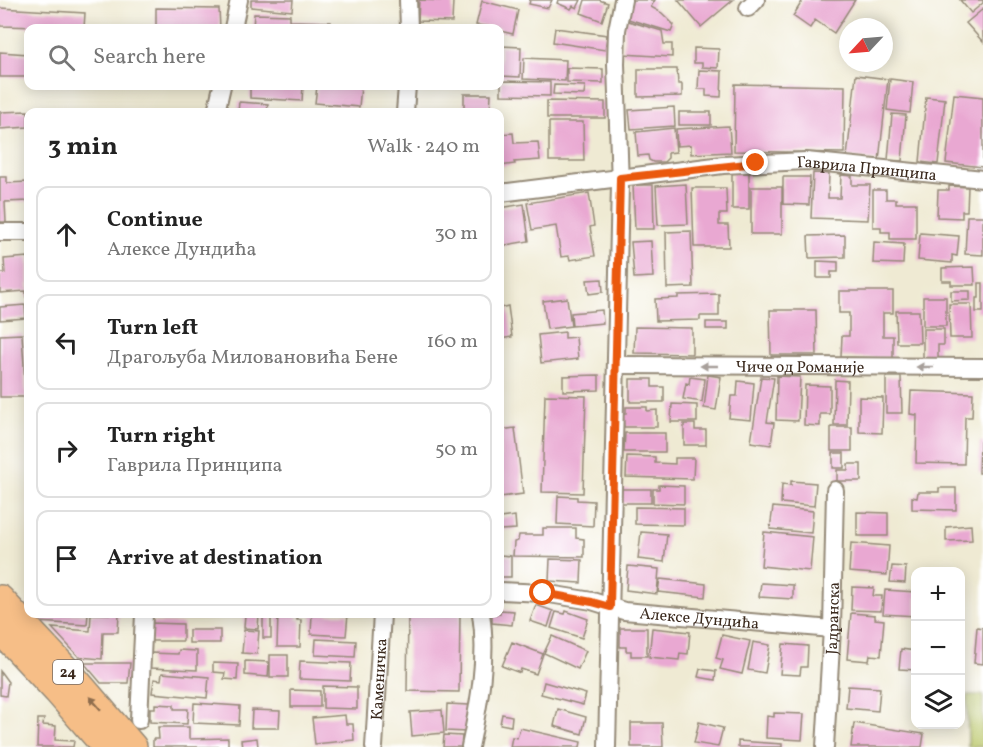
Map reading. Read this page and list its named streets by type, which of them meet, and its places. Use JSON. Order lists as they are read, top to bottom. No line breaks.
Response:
{"streets":{"main road":["24"],"street":["Гаврила Принципа","Чиче од Романије","Алексе Дундића","Јадранска","Каменичка"]},"crossings":[["Алексе Дундића","Јадранска"]],"one_way":["Чиче од Романије"],"north":"bottom left","page":{"search":"Search here","heading":["3 min","Walk · 240 m"],"list":[["Continue","Алексе Дундића","30 m"],["Turn left","Драгољуба Миловановића Бене","160 m"],["Turn right","Гаврила Принципа","50 m"],"Arrive at destination"],"map_buttons":["+","−"]}}
